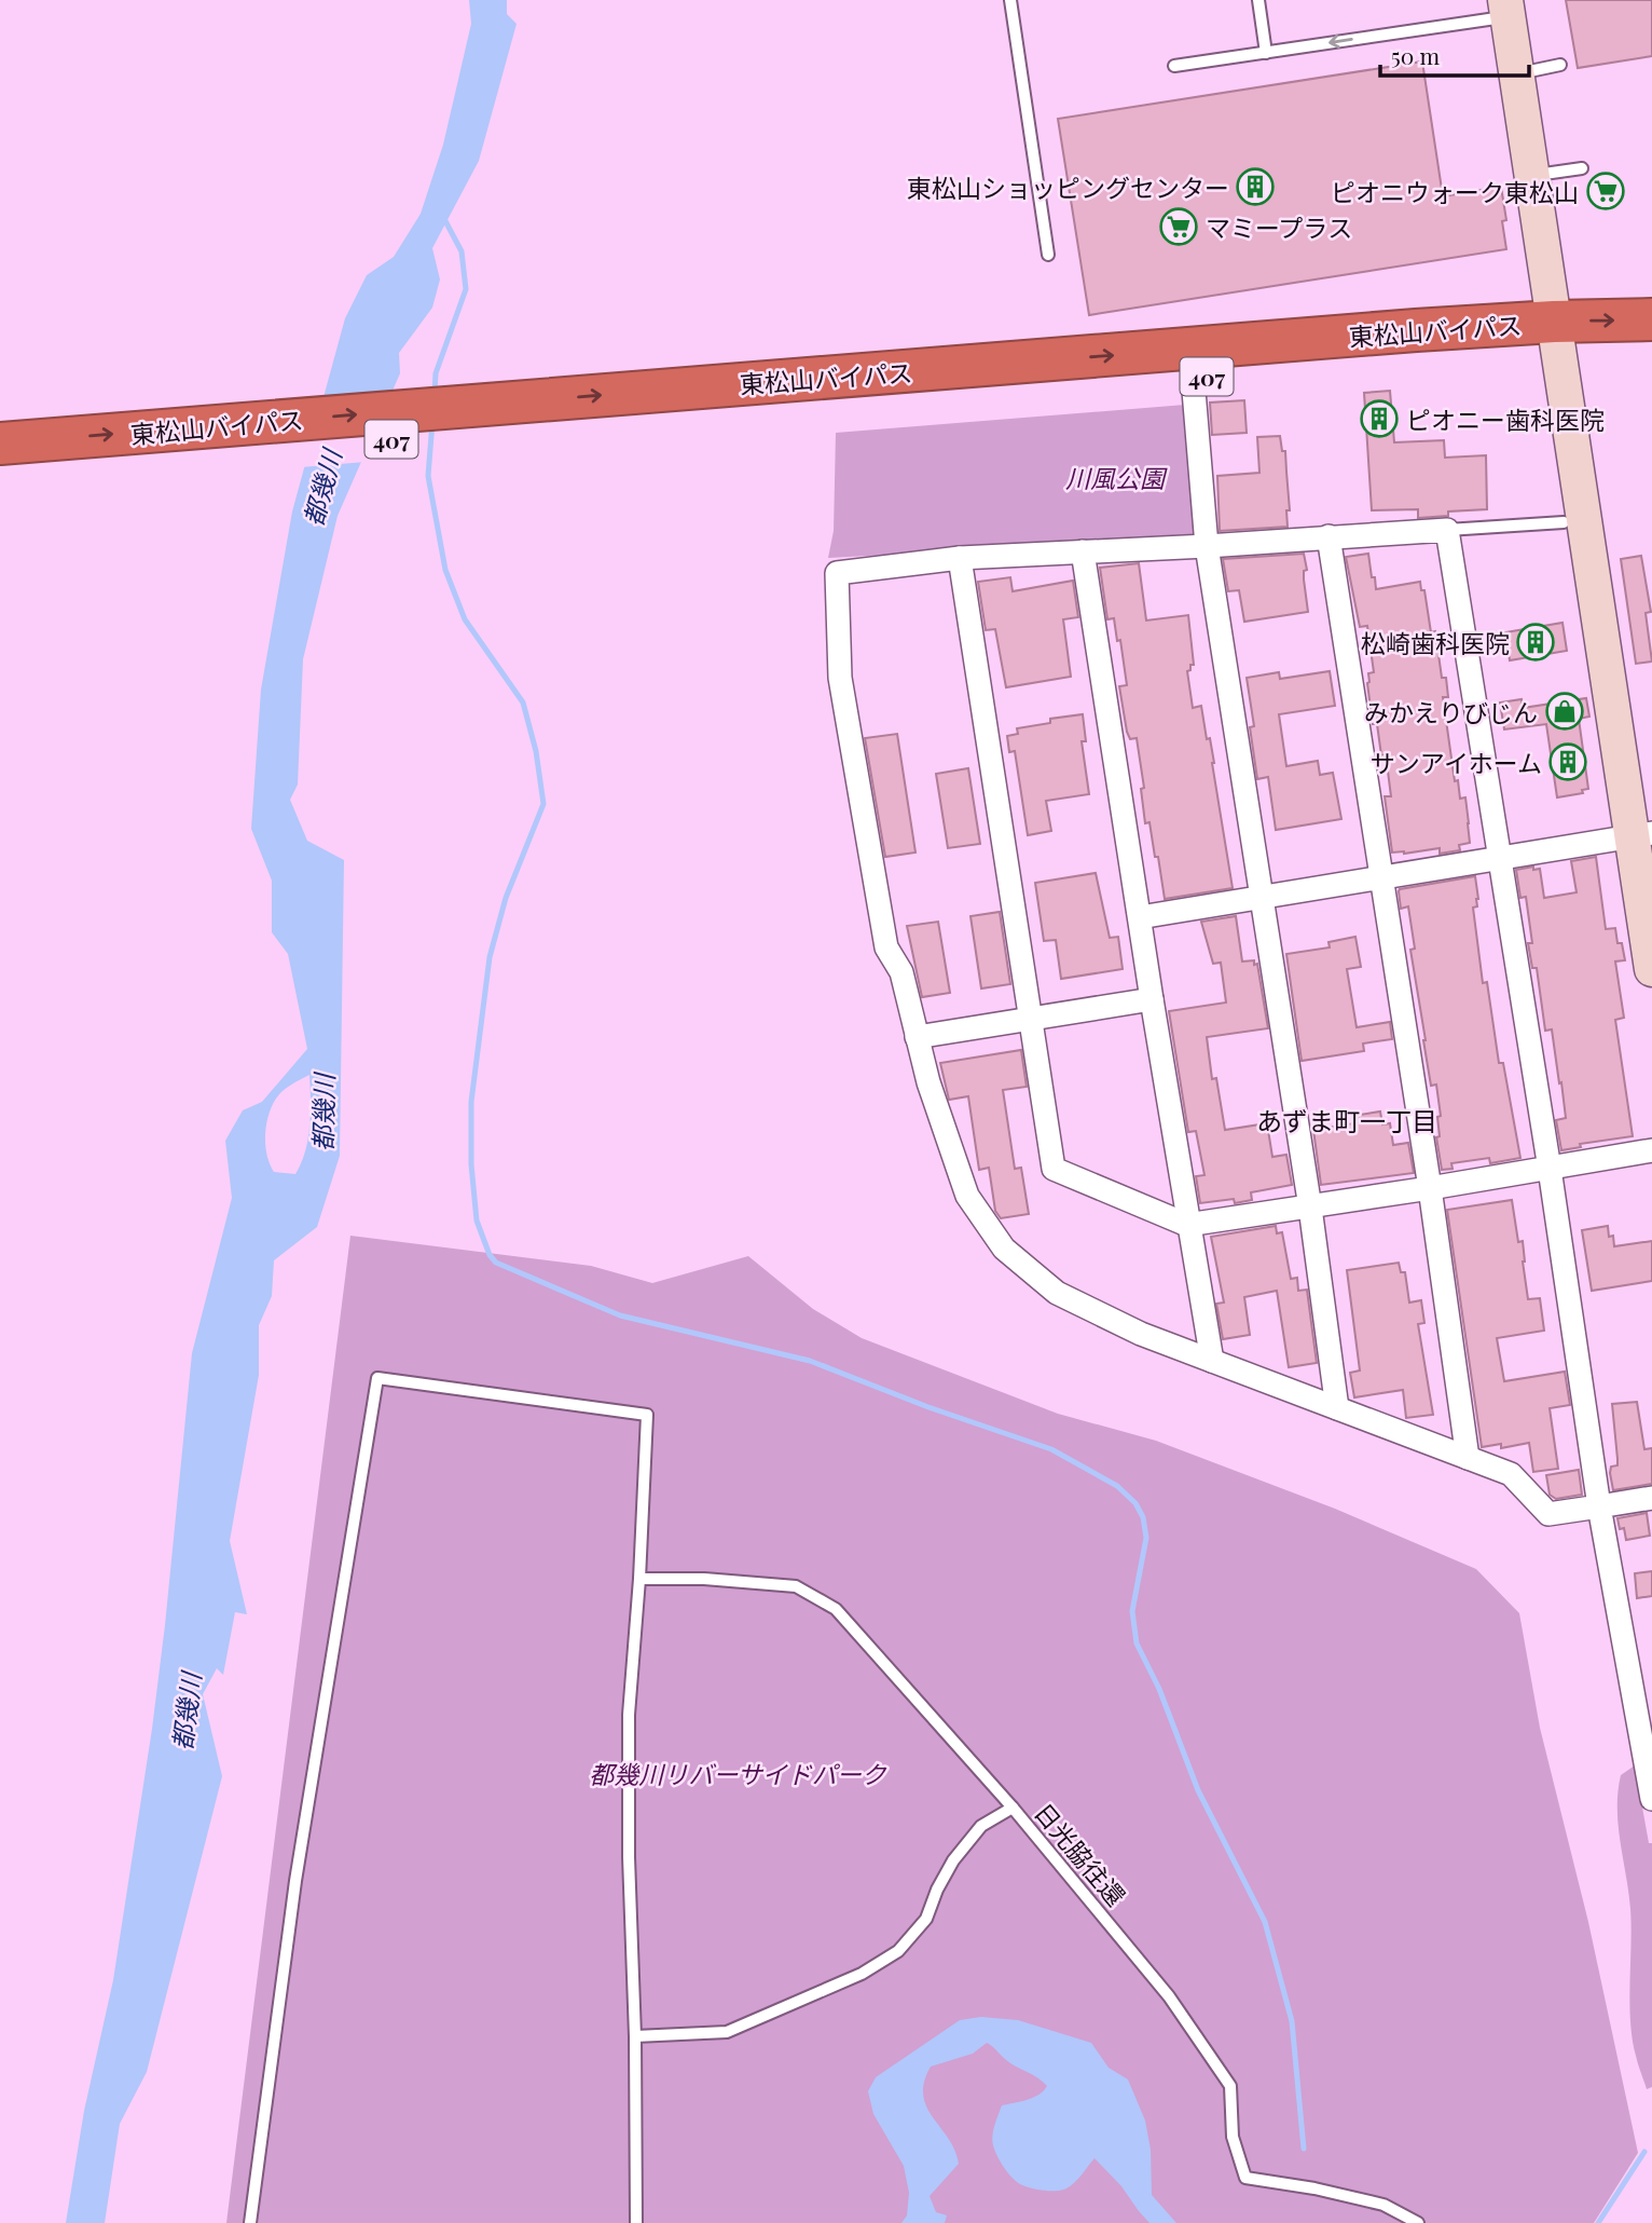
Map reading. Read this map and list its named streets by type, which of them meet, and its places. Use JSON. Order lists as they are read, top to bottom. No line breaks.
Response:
{"streets":{"highway":["東松山バイパス","407"],"lane":["日光脇往還"]},"districts":["あずま町一丁目"],"water":["都幾川"],"parks":["川風公園","都幾川リバーサイドパーク"],"places":{"building":["東松山ショッピングセンター","ピオニー歯科医院","松崎歯科医院","サンアイホーム"],"supermarket":["ピオニウォーク東松山","マミープラス"],"shop":["みかえりびじん"]},"scale_bar":"50 m"}
